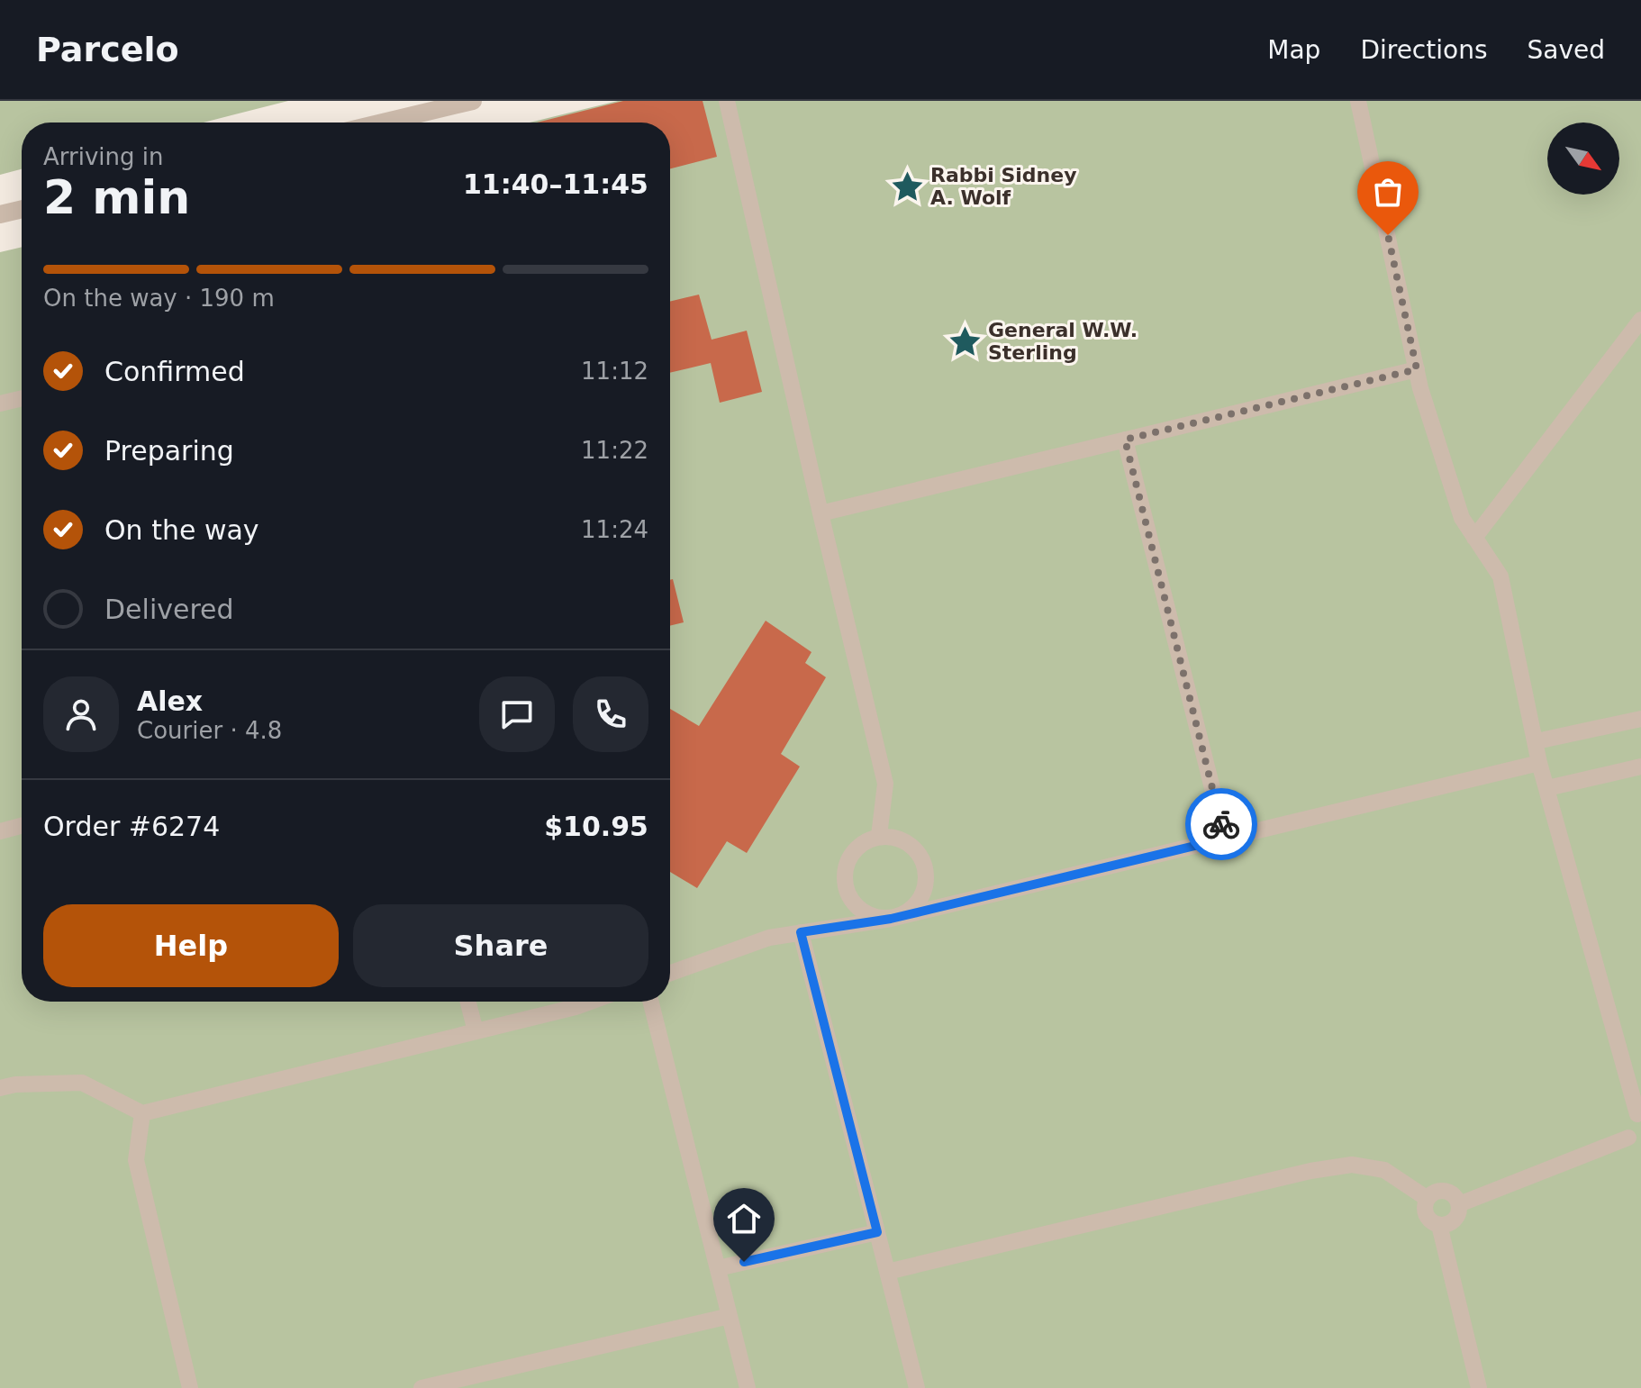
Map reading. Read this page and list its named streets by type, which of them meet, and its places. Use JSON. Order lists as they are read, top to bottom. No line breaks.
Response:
{"places":{"place":["Rabbi Sidney A. Wolf","General W.W. Sterling"]},"north":"bottom right","page":{"header":"Parcelo","nav":["Map","Directions","Saved"],"heading":["2 min","Arriving in","11:40–11:45"],"panel":["Alex","Courier · 4.8","Order #6274","$10.95"],"bar":"On the way · 190 m","list":[["Confirmed","11:12"],["Preparing","11:22"],["On the way","11:24"],"Delivered"],"buttons":["Help","Share"]}}
